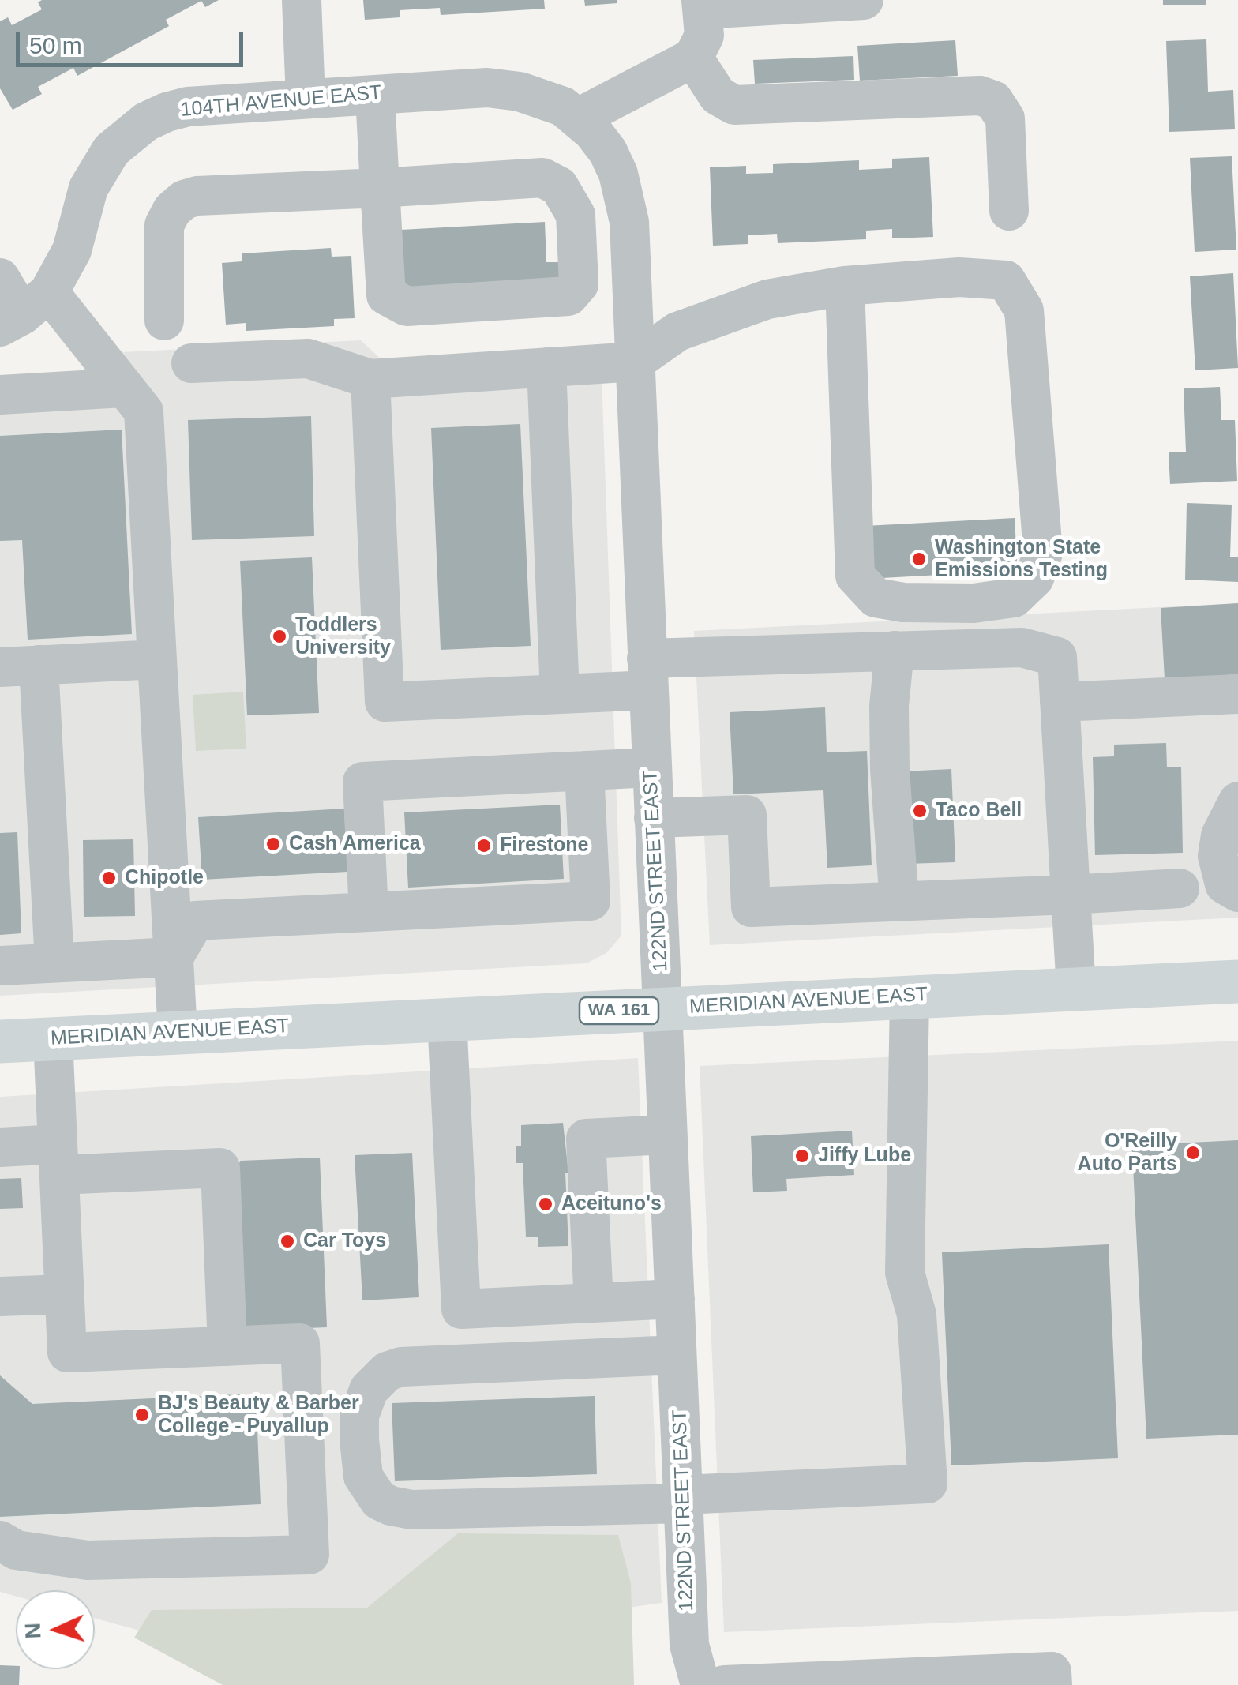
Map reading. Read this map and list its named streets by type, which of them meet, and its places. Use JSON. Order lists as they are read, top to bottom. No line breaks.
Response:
{"streets":{"main road":["MERIDIAN AVENUE EAST","WA 161"],"street":["104TH AVENUE EAST","122ND STREET EAST"]},"crossings":[["104TH AVENUE EAST","122ND STREET EAST"],["122ND STREET EAST","MERIDIAN AVENUE EAST"]],"places":["Washington State Emissions Testing","Toddlers University","Taco Bell","Cash America","Firestone","Chipotle","O'Reilly Auto Parts","Jiffy Lube","Aceituno's","Car Toys","BJ's Beauty & Barber College - Puyallup"],"scale_bar":"50 m","north":"left"}
